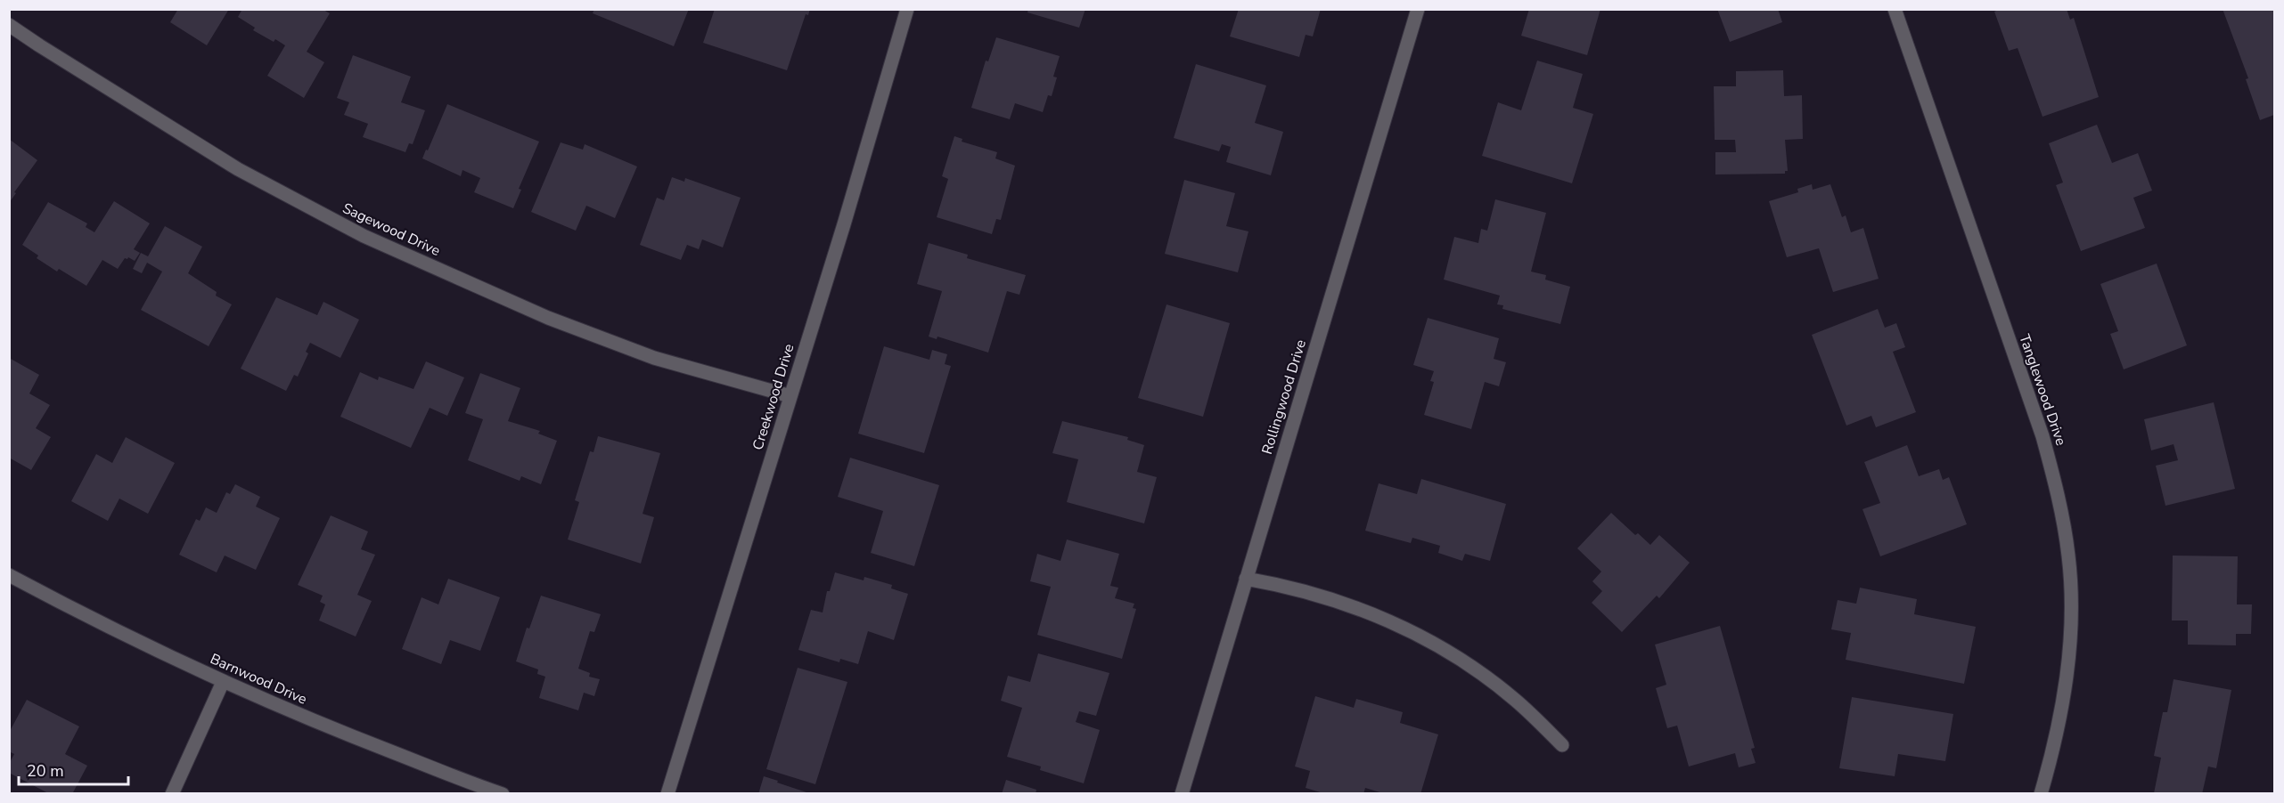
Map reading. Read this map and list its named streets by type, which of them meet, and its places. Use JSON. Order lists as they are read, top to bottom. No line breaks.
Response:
{"streets":{"street":["Sagewood Drive","Tanglewood Drive","Creekwood Drive","Rollingwood Drive","Barnwood Drive"]},"crossings":[["Sagewood Drive","Creekwood Drive"]],"scale_bar":"20 m"}
